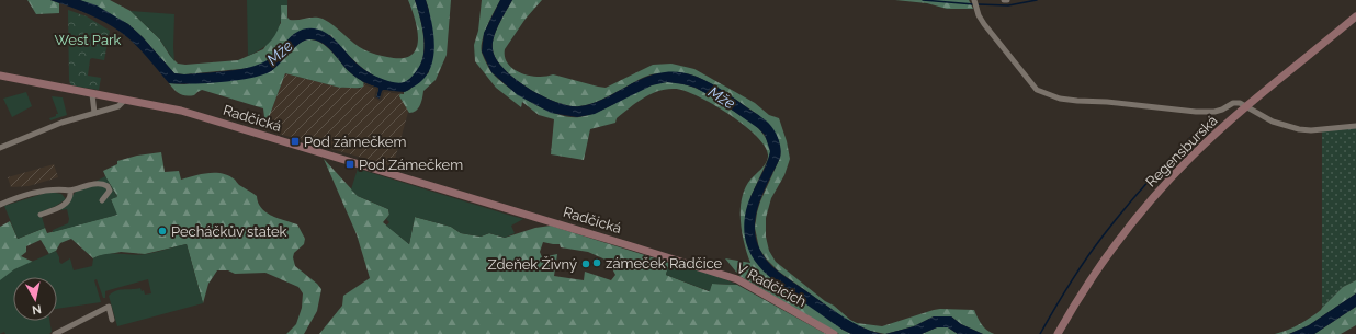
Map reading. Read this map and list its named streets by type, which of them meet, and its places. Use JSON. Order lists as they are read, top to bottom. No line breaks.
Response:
{"streets":{"street":["Radčická","Regensburská","V Radčicích"]},"crossings":[["Radčická","V Radčicích"]],"water":["Mže"],"parks":["West Park"],"places":{"transit":["Pod zámečkem","Pod Zámečkem"],"other":["Pecháčkův statek","zámeček Radčice","Zdeňek Živný"]},"north":"bottom"}
